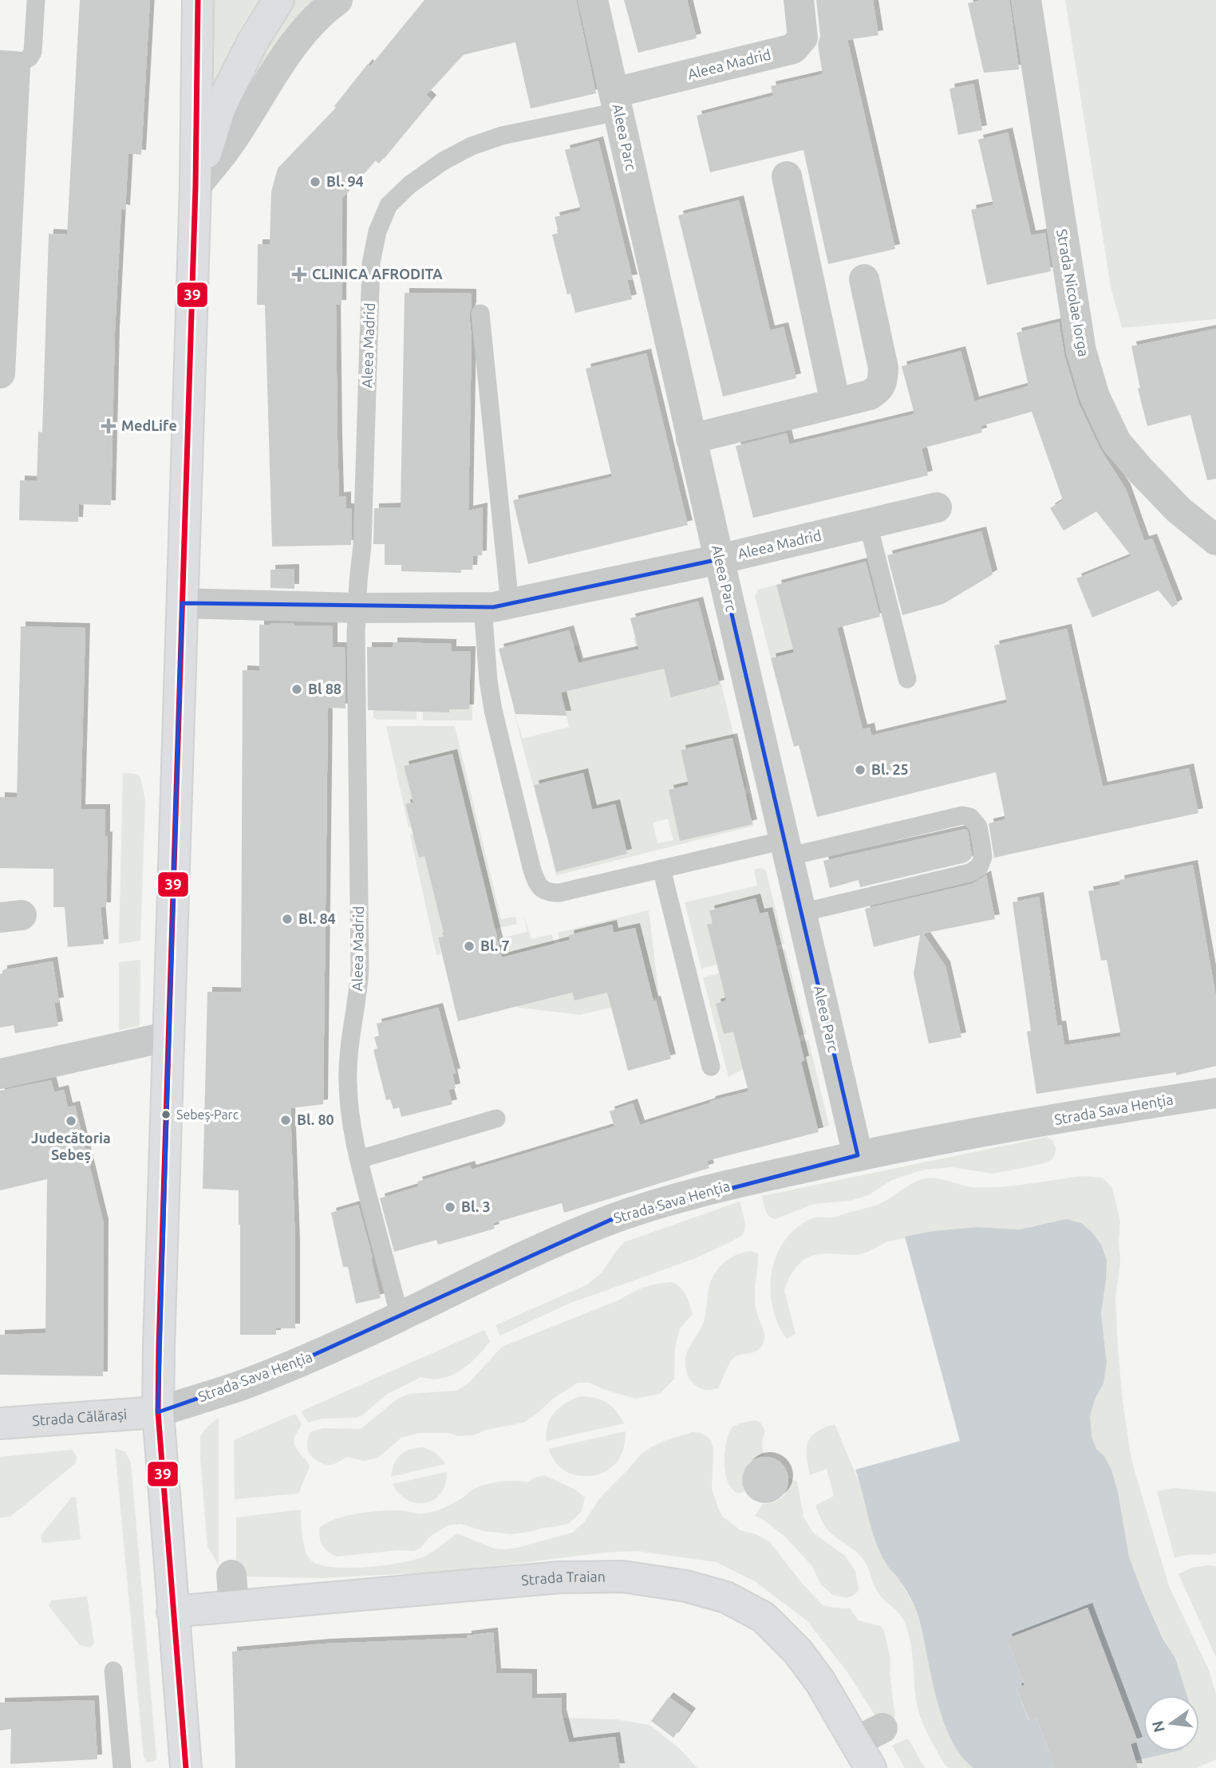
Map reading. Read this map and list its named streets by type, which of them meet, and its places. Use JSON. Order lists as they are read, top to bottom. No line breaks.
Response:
{"streets":{"main road":["Strada Călărași","Strada Traian"],"street":["Aleea Madrid","Aleea Parc","Strada Nicolae Iorga","Strada Sava Henția"]},"crossings":[["Aleea Madrid","Aleea Parc"],["Aleea Madrid","Strada Sava Henția"],["Aleea Parc","Strada Sava Henția"],["Strada Sava Henția","Strada Călărași"]],"places":{"other":["Bl. 94","Bl 88","Bl. 25","Bl. 84","Bl. 7","Sebeș-Parc","Bl. 80","Judecătoria Sebeș","Bl. 3"],"health":["CLINICA AFRODITA","MedLife"]},"lines":["transit line 39"],"north":"left"}
